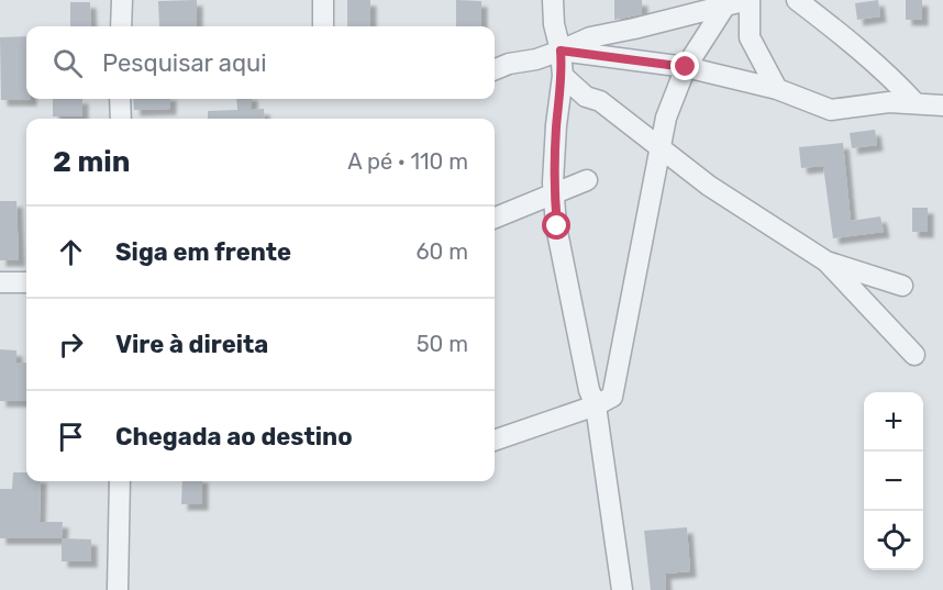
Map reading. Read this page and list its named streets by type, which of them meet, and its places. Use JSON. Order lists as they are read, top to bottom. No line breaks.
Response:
{"page":{"search":"Pesquisar aqui","heading":["2 min","A pé · 110 m"],"list":[["Siga em frente","60 m"],["Vire à direita","50 m"],"Chegada ao destino"],"map_buttons":["+","−"]}}
